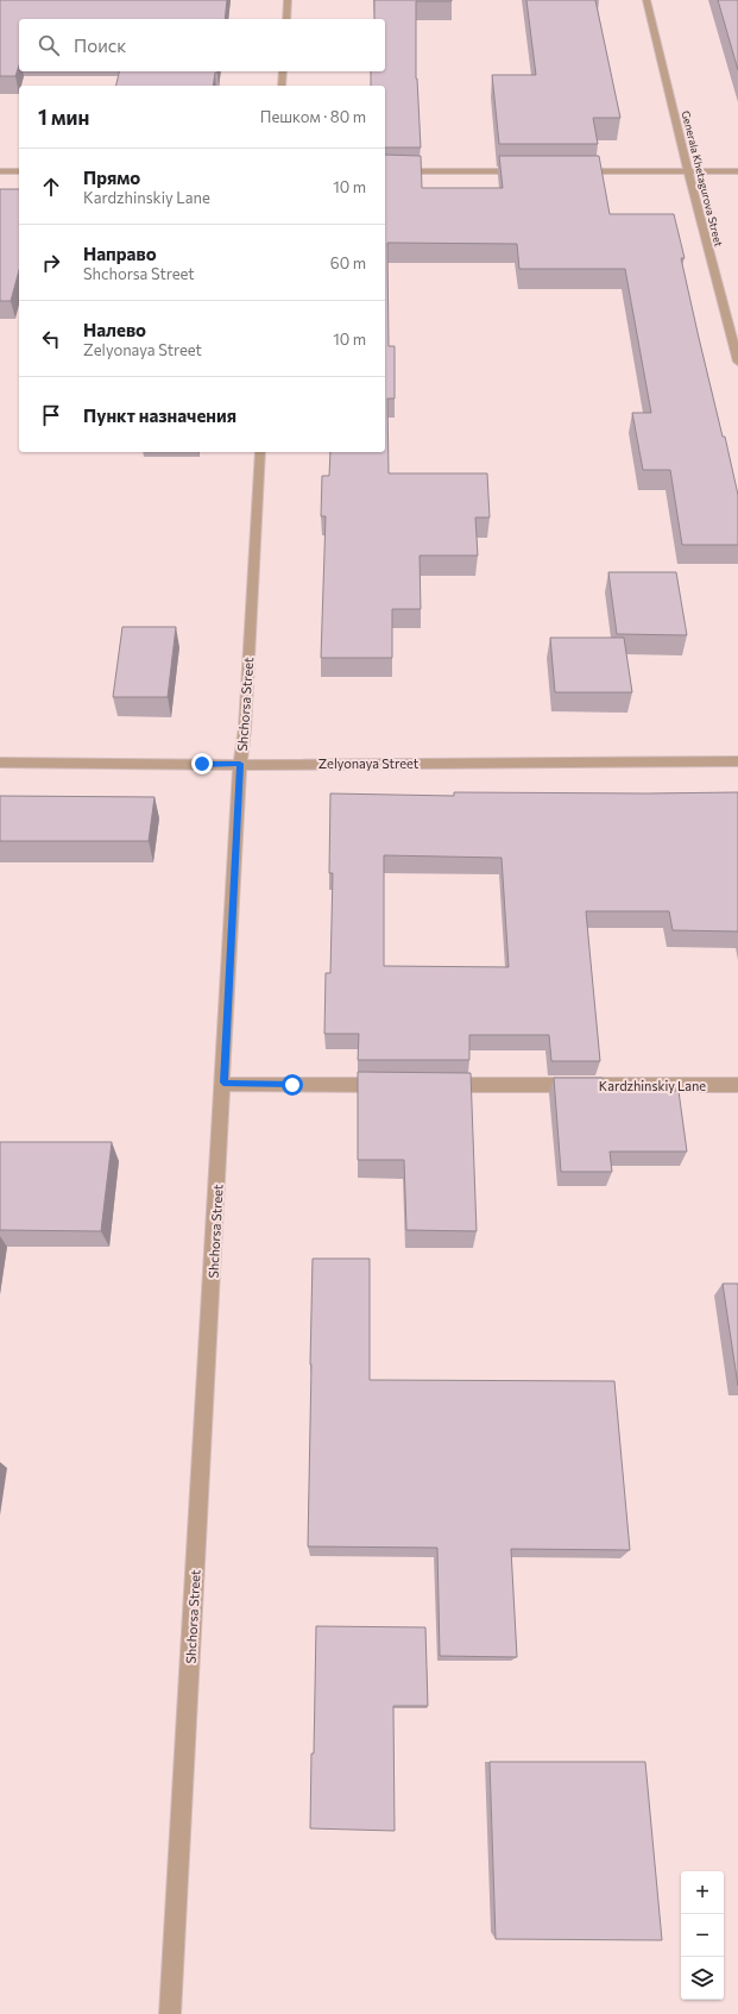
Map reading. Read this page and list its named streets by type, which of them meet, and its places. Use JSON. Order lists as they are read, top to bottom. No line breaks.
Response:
{"streets":{"street":["Generala Khetagurova Street","Shchorsa Street","Zelyonaya Street","Kardzhinskiy Lane"]},"crossings":[["Shchorsa Street","Zelyonaya Street"]],"page":{"search":"Поиск","heading":["1 мин","Пешком · 80 m"],"list":[["Прямо","Kardzhinskiy Lane","10 m"],["Направо","Shchorsa Street","60 m"],["Налево","Zelyonaya Street","10 m"],"Пункт назначения"],"map_buttons":["+","−"]}}
